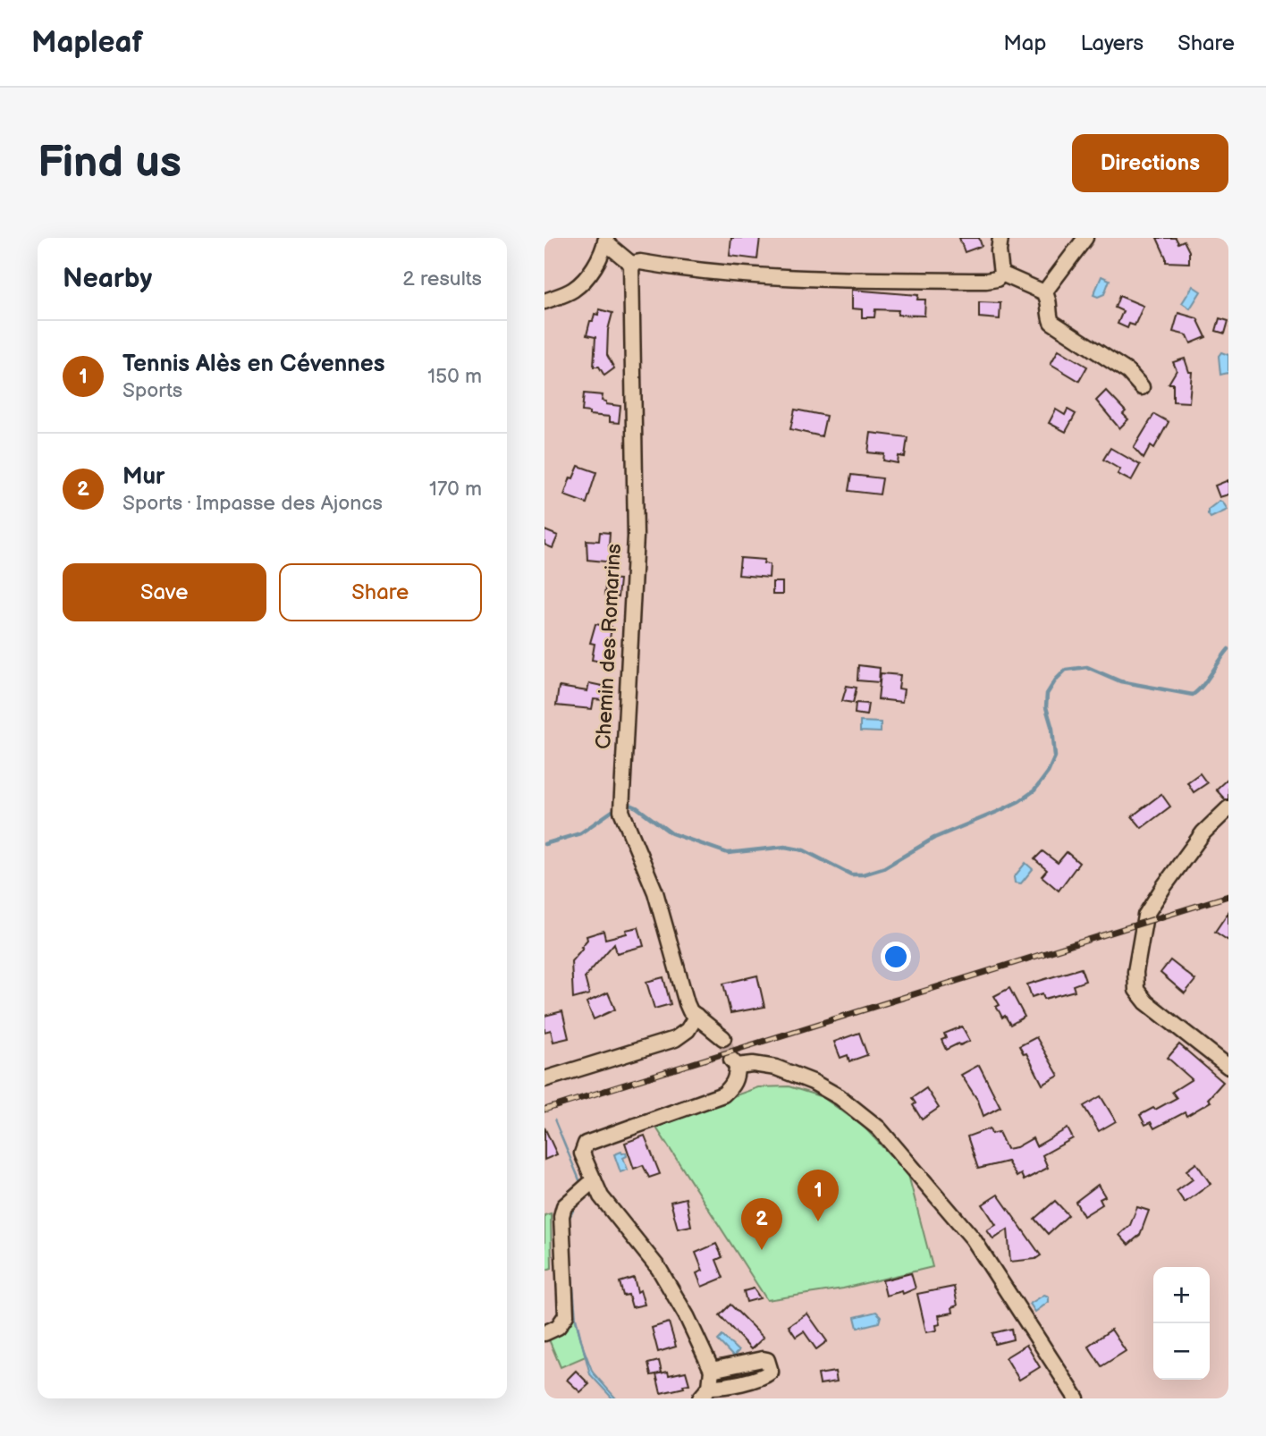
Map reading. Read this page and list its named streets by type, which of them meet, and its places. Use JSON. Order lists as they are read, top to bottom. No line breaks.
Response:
{"streets":{"street":["Chemin des Romarins"]},"page":{"header":"Mapleaf","nav":["Map","Layers","Share"],"buttons":["Directions",["Save","Share"]],"title":"Find us","heading":["Nearby","2 results"],"list":[{"mark":"1","name":"Tennis Alès en Cévennes","note":"Sports","value":"150 m"},{"mark":"2","name":"Mur","note":"Sports · Impasse des Ajoncs","value":"170 m"}],"pins":["1","2"],"map_buttons":["+","−"]}}
